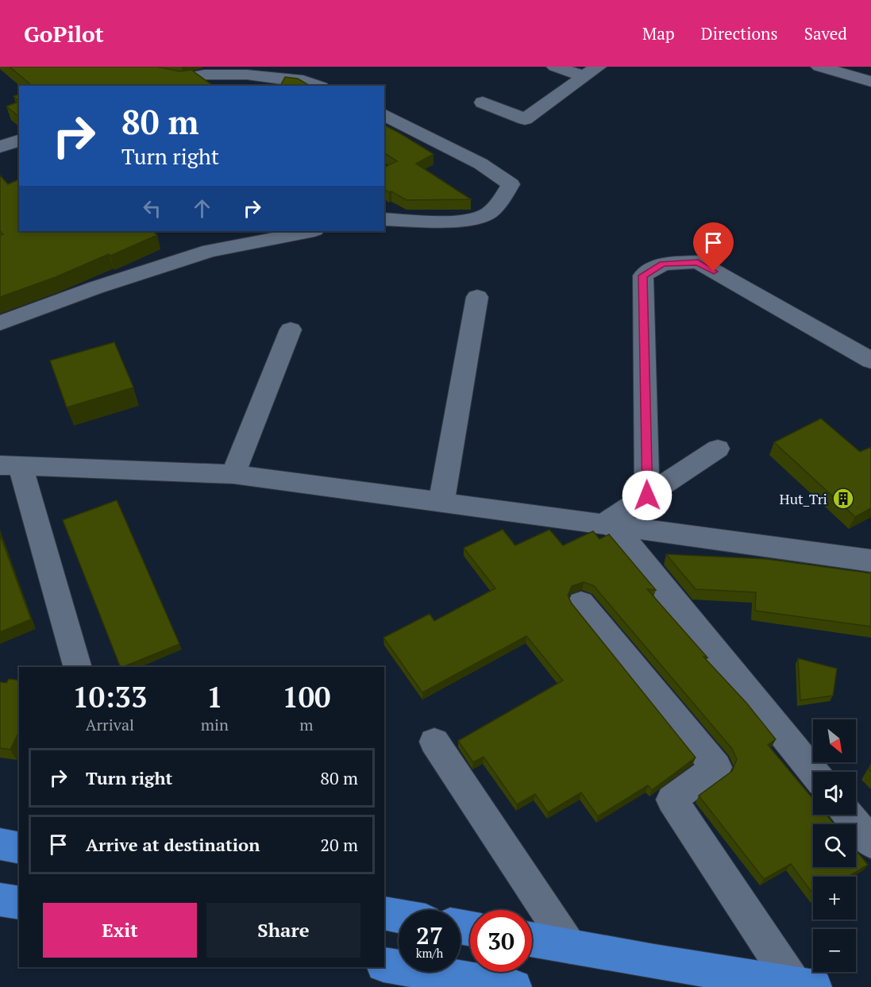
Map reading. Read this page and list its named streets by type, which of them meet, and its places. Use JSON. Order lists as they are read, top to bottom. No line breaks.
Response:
{"places":{"building":["Hut_Tri"]},"north":"bottom right","page":{"header":"GoPilot","nav":["Map","Directions","Saved"],"turn":["80 m","Turn right"],"eta":["10:33","Arrival","1","min","100","m"],"map_buttons":["+","−"],"list":[{"name":"Turn right","value":"80 m"},{"name":"Arrive at destination","value":"20 m"}],"buttons":["Exit","Share"],"speed":"27 km/h","limit":"30"}}
